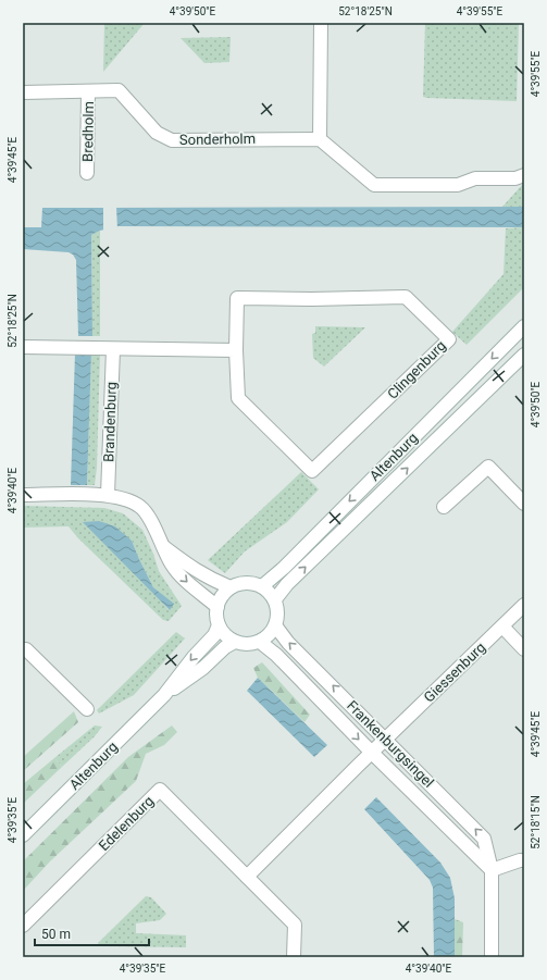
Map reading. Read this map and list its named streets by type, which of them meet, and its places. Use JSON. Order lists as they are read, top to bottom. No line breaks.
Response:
{"streets":{"street":["Bredholm","Sonderholm","Clingenburg","Brandenburg","Altenburg","Giessenburg","Frankenburgsingel","Edelenburg"]},"crossings":[["Bredholm","Sonderholm"],["Altenburg","Frankenburgsingel"],["Giessenburg","Frankenburgsingel"]],"scale_bar":"50 m","coordinates":["4°39'50\"E","52°18'25\"N","4°39'55\"E","4°39'45\"E","4°39'40\"E","4°39'35\"E","52°18'15\"N"]}
